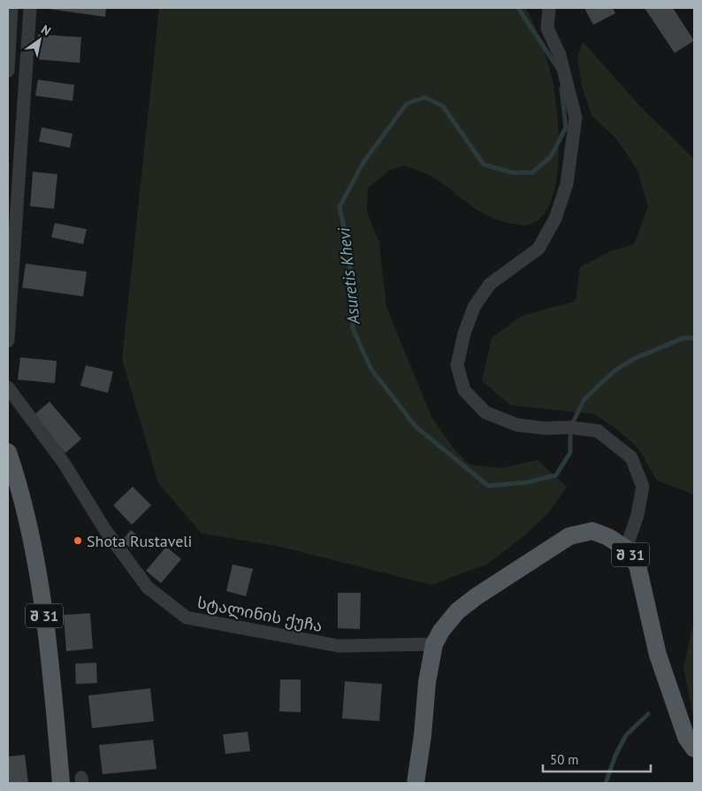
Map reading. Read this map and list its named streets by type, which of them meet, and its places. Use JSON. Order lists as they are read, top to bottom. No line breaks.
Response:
{"streets":{"main road":["შ 31"],"street":["სტალინის ქუჩა"]},"crossings":[["შ 31","სტალინის ქუჩა"]],"water":["Asuretis Khevi"],"places":["Shota Rustaveli"],"scale_bar":"50 m","north":"top right"}
